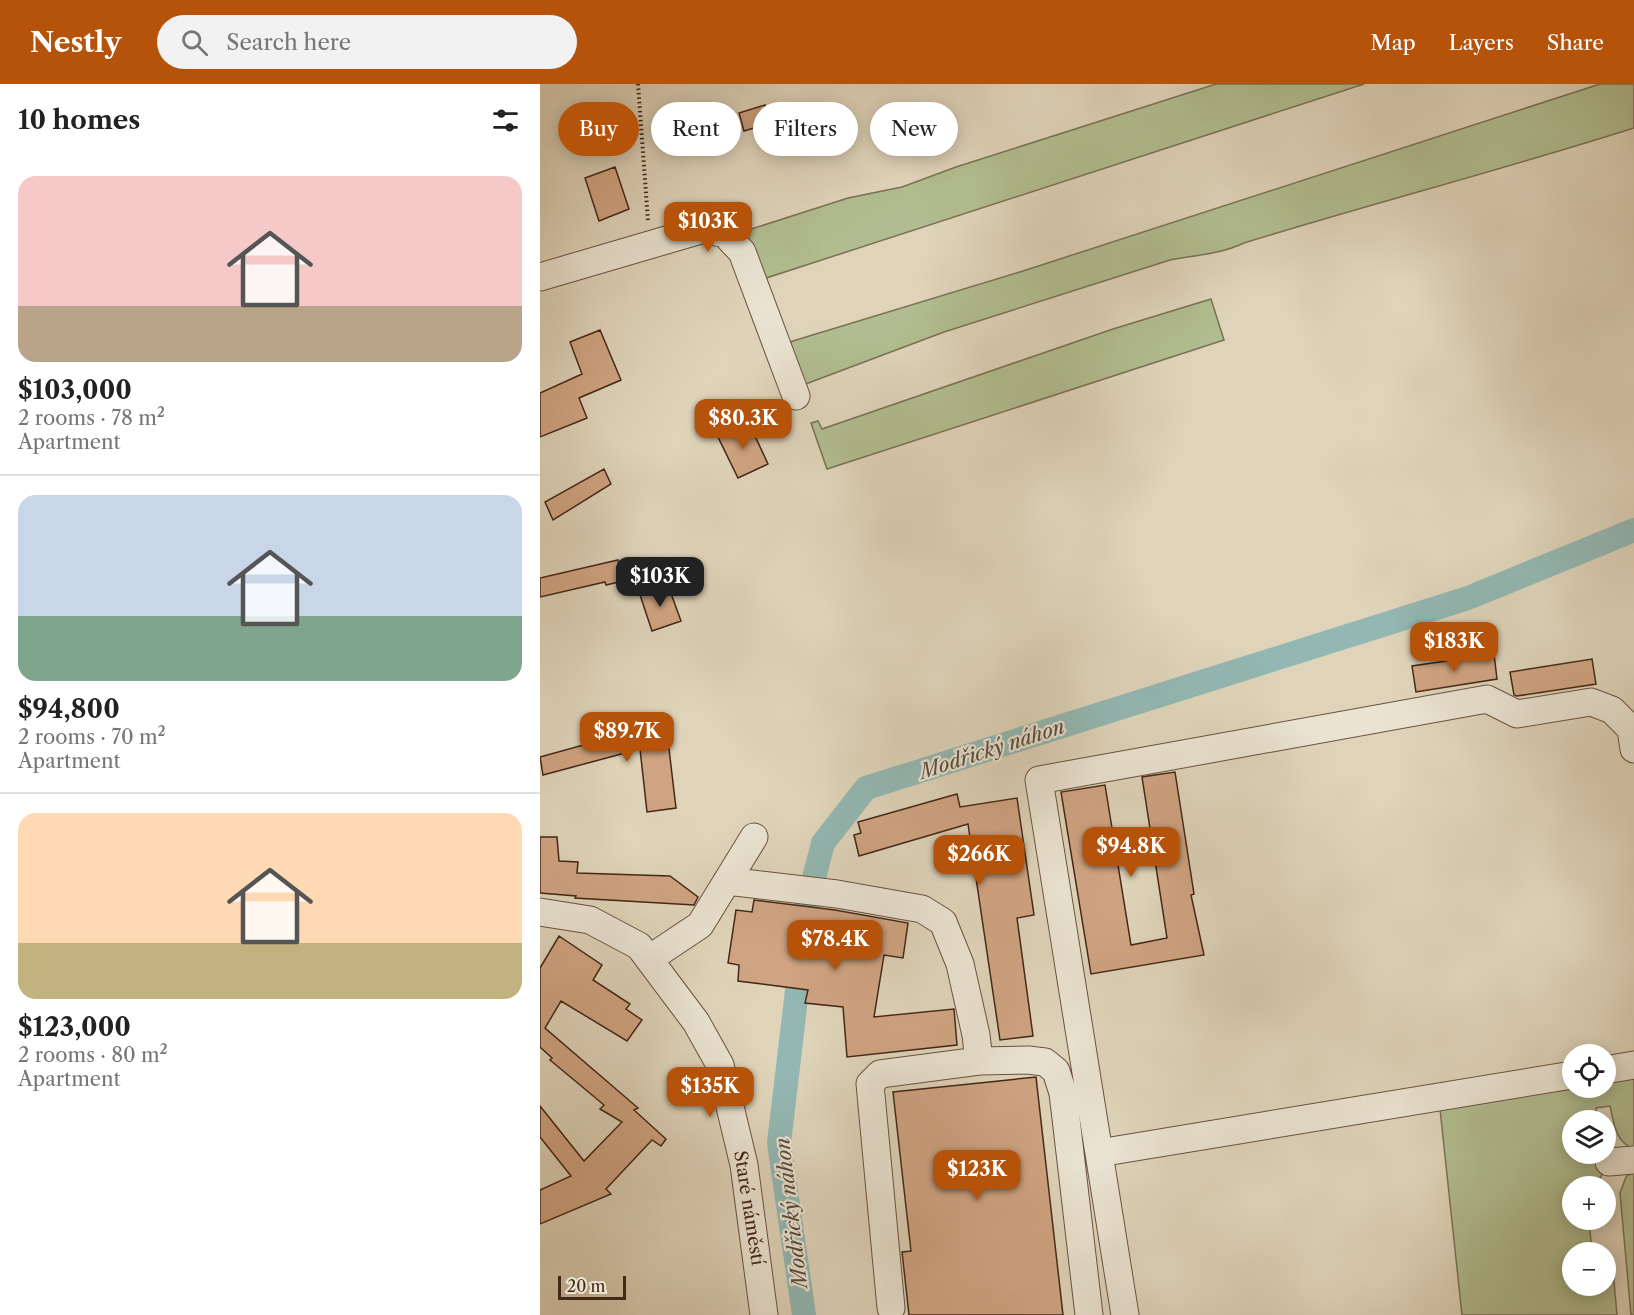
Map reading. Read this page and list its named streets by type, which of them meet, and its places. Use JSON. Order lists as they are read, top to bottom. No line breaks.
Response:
{"streets":{"street":["Staré náměstí"]},"water":["Modřický náhon"],"scale_bar":"20 m","page":{"header":"Nestly","search":"Search here","nav":["Map","Layers","Share"],"heading":"10 homes","chip":["Buy","Rent","Filters","New"],"list":[{"name":"$103,000","note":"2 rooms · 78 m² · Apartment"},{"name":"$94,800","note":"2 rooms · 70 m² · Apartment"},{"name":"$123,000","note":"2 rooms · 80 m² · Apartment"}],"price":["$103K","$80.3K","$103K","$183K","$89.7K","$94.8K","$266K","$78.4K","$135K","$123K"],"map_buttons":["+","−"],"scale":"20 m"}}
